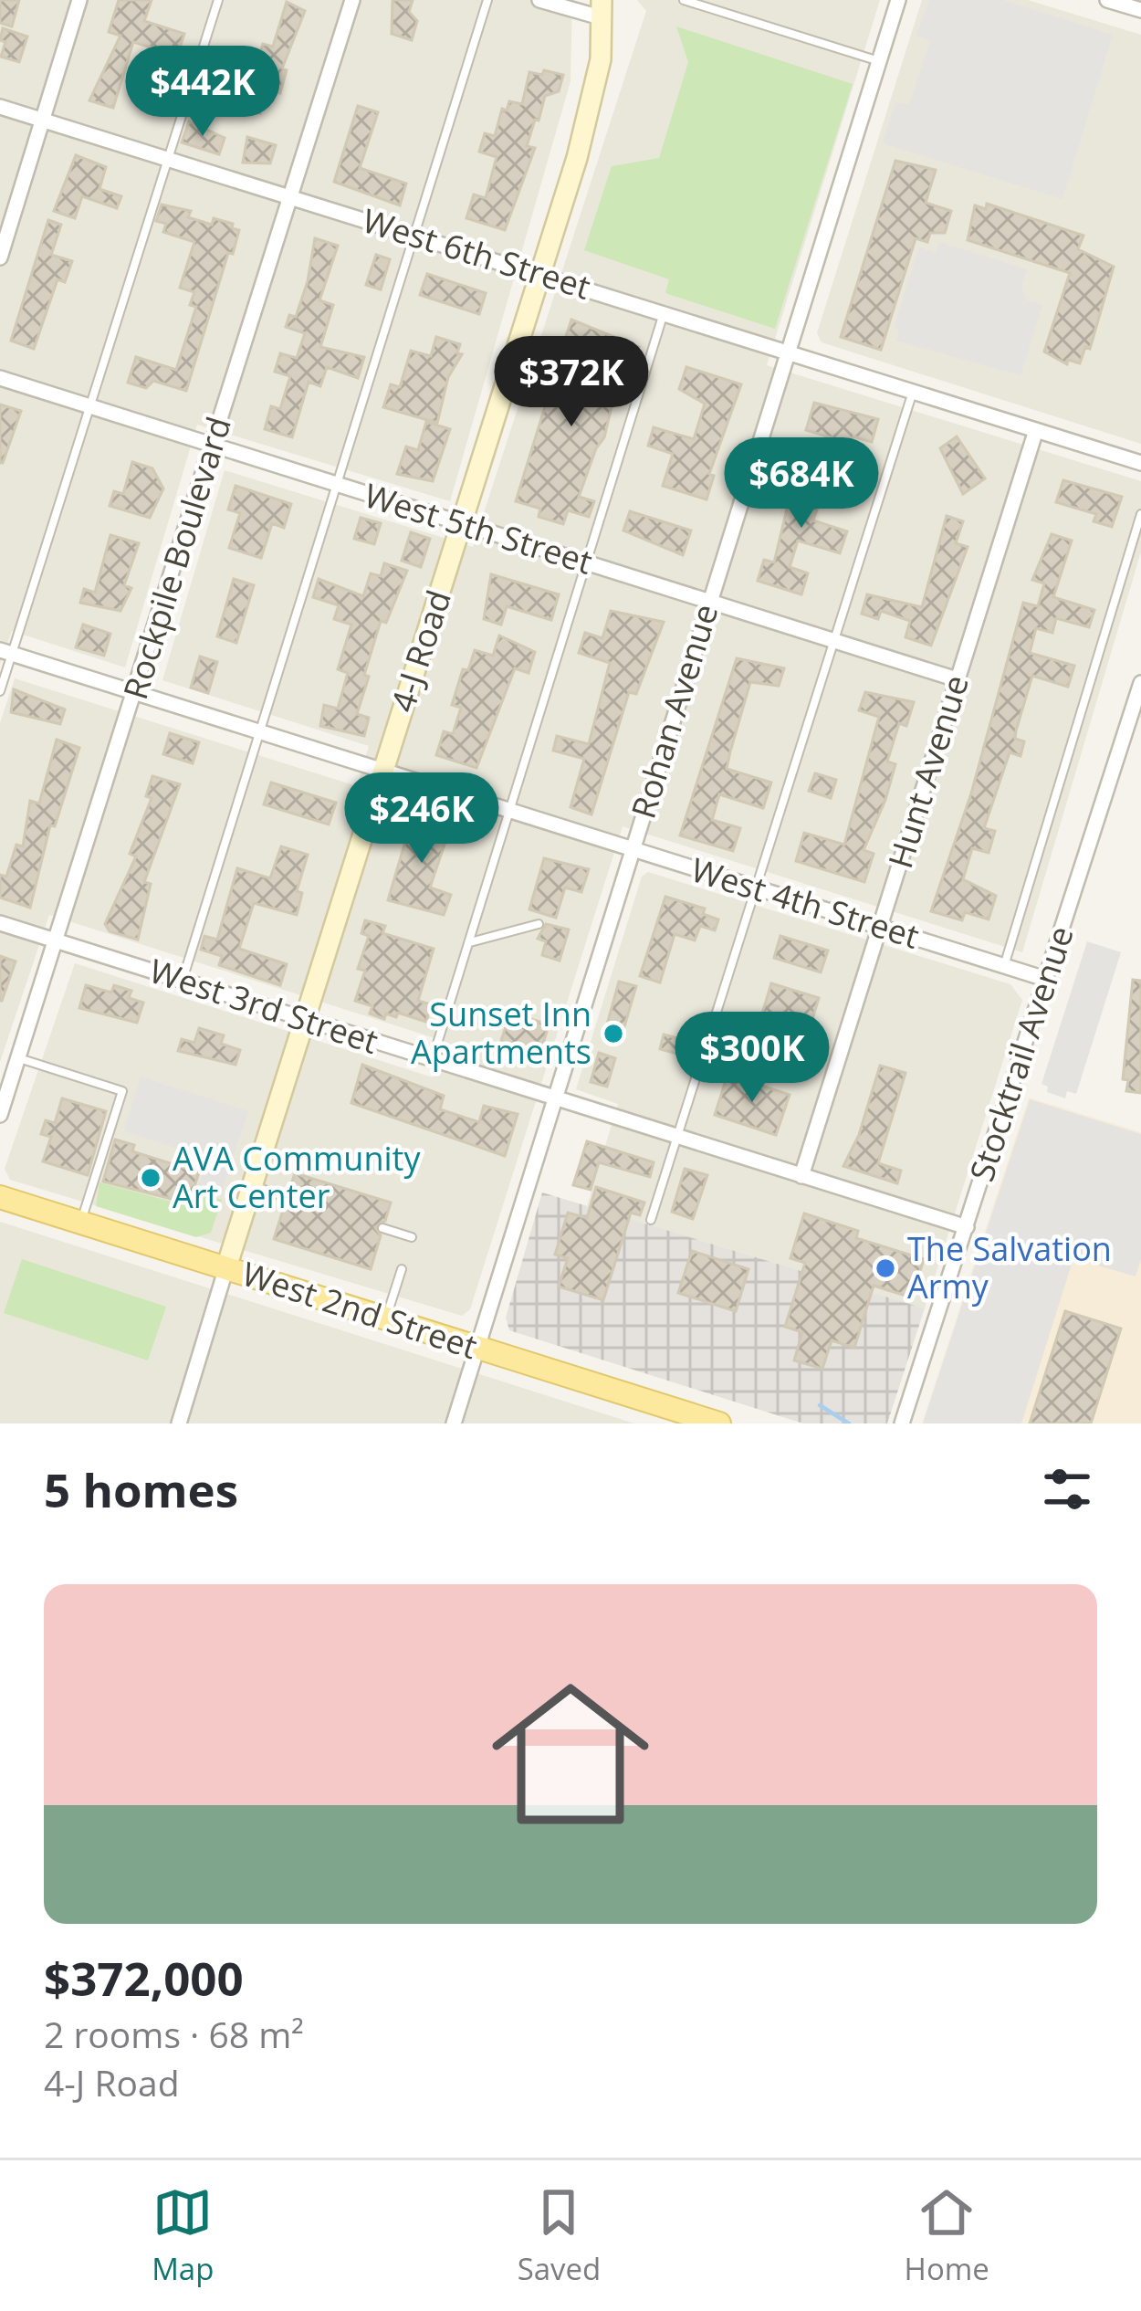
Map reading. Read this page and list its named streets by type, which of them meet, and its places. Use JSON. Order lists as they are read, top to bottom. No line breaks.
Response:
{"streets":{"main road":["4-J Road","West 2nd Street"],"street":["West 6th Street","West 5th Street","Rockpile Boulevard","Rohan Avenue","Hunt Avenue","West 4th Street","West 3rd Street","Stocktrail Avenue"]},"crossings":[["West 6th Street","Rockpile Boulevard"],["West 6th Street","4-J Road"],["West 6th Street","Rohan Avenue"],["West 6th Street","Hunt Avenue"],["West 5th Street","Rockpile Boulevard"],["West 5th Street","4-J Road"],["West 5th Street","Rohan Avenue"],["West 5th Street","Hunt Avenue"],["Rockpile Boulevard","West 4th Street"],["Rockpile Boulevard","West 3rd Street"],["4-J Road","West 4th Street"],["4-J Road","West 3rd Street"],["4-J Road","West 2nd Street"],["Rohan Avenue","West 4th Street"],["Rohan Avenue","West 3rd Street"],["Rohan Avenue","West 2nd Street"],["Hunt Avenue","West 4th Street"],["Hunt Avenue","West 3rd Street"],["West 4th Street","Stocktrail Avenue"],["West 3rd Street","Stocktrail Avenue"]],"places":["Sunset Inn Apartments","AVA Community Art Center","The Salvation Army"],"page":{"price":["$442K","$372K","$684K","$246K","$300K"],"heading":"5 homes","list":[{"name":"$372,000","note":"2 rooms · 68 m² · 4-J Road"}],"tabs":["Map","Saved","Home"]}}
